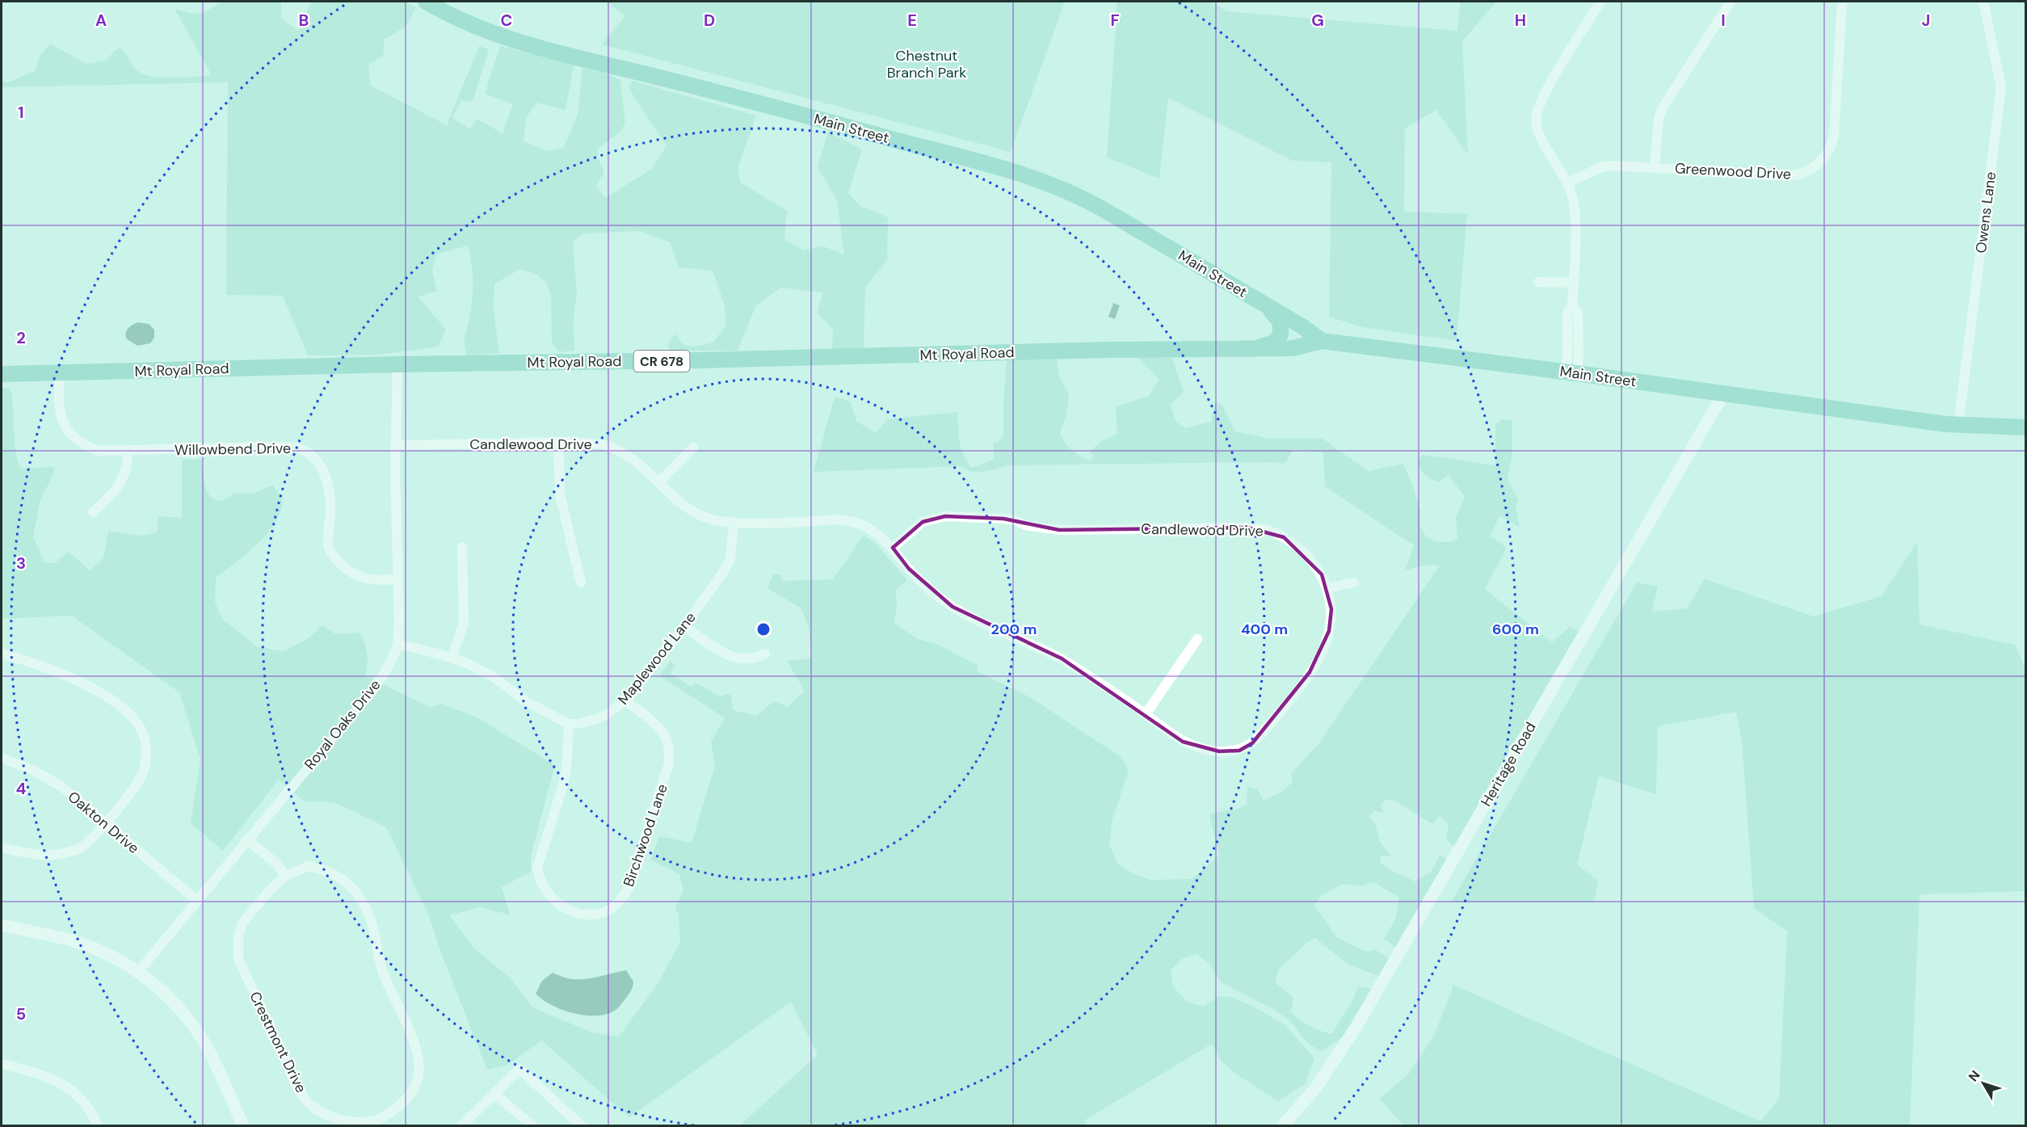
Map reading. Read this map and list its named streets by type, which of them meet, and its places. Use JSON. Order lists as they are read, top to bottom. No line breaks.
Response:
{"streets":{"main road":["Main Street","Mt Royal Road","CR 678"],"street":["Greenwood Drive","Owens Lane","Candlewood Drive","Willowbend Drive","Maplewood Lane","Royal Oaks Drive","Heritage Road","Oakton Drive","Birchwood Lane","Crestmont Drive"]},"crossings":[["Main Street","Owens Lane"],["Main Street","Mt Royal Road"],["Main Street","Heritage Road"],["Mt Royal Road","Willowbend Drive"],["Mt Royal Road","Royal Oaks Drive"],["Candlewood Drive","Maplewood Lane"],["Candlewood Drive","Royal Oaks Drive"],["Willowbend Drive","Royal Oaks Drive"],["Maplewood Lane","Birchwood Lane"],["Royal Oaks Drive","Oakton Drive"]],"parks":["Chestnut Branch Park"],"north":"top left","grid":{"columns":["A","B","C","D","E","F","G","H","I","J"],"rows":["1","2","3","4","5"]},"rings":["200 m","400 m","600 m"]}
